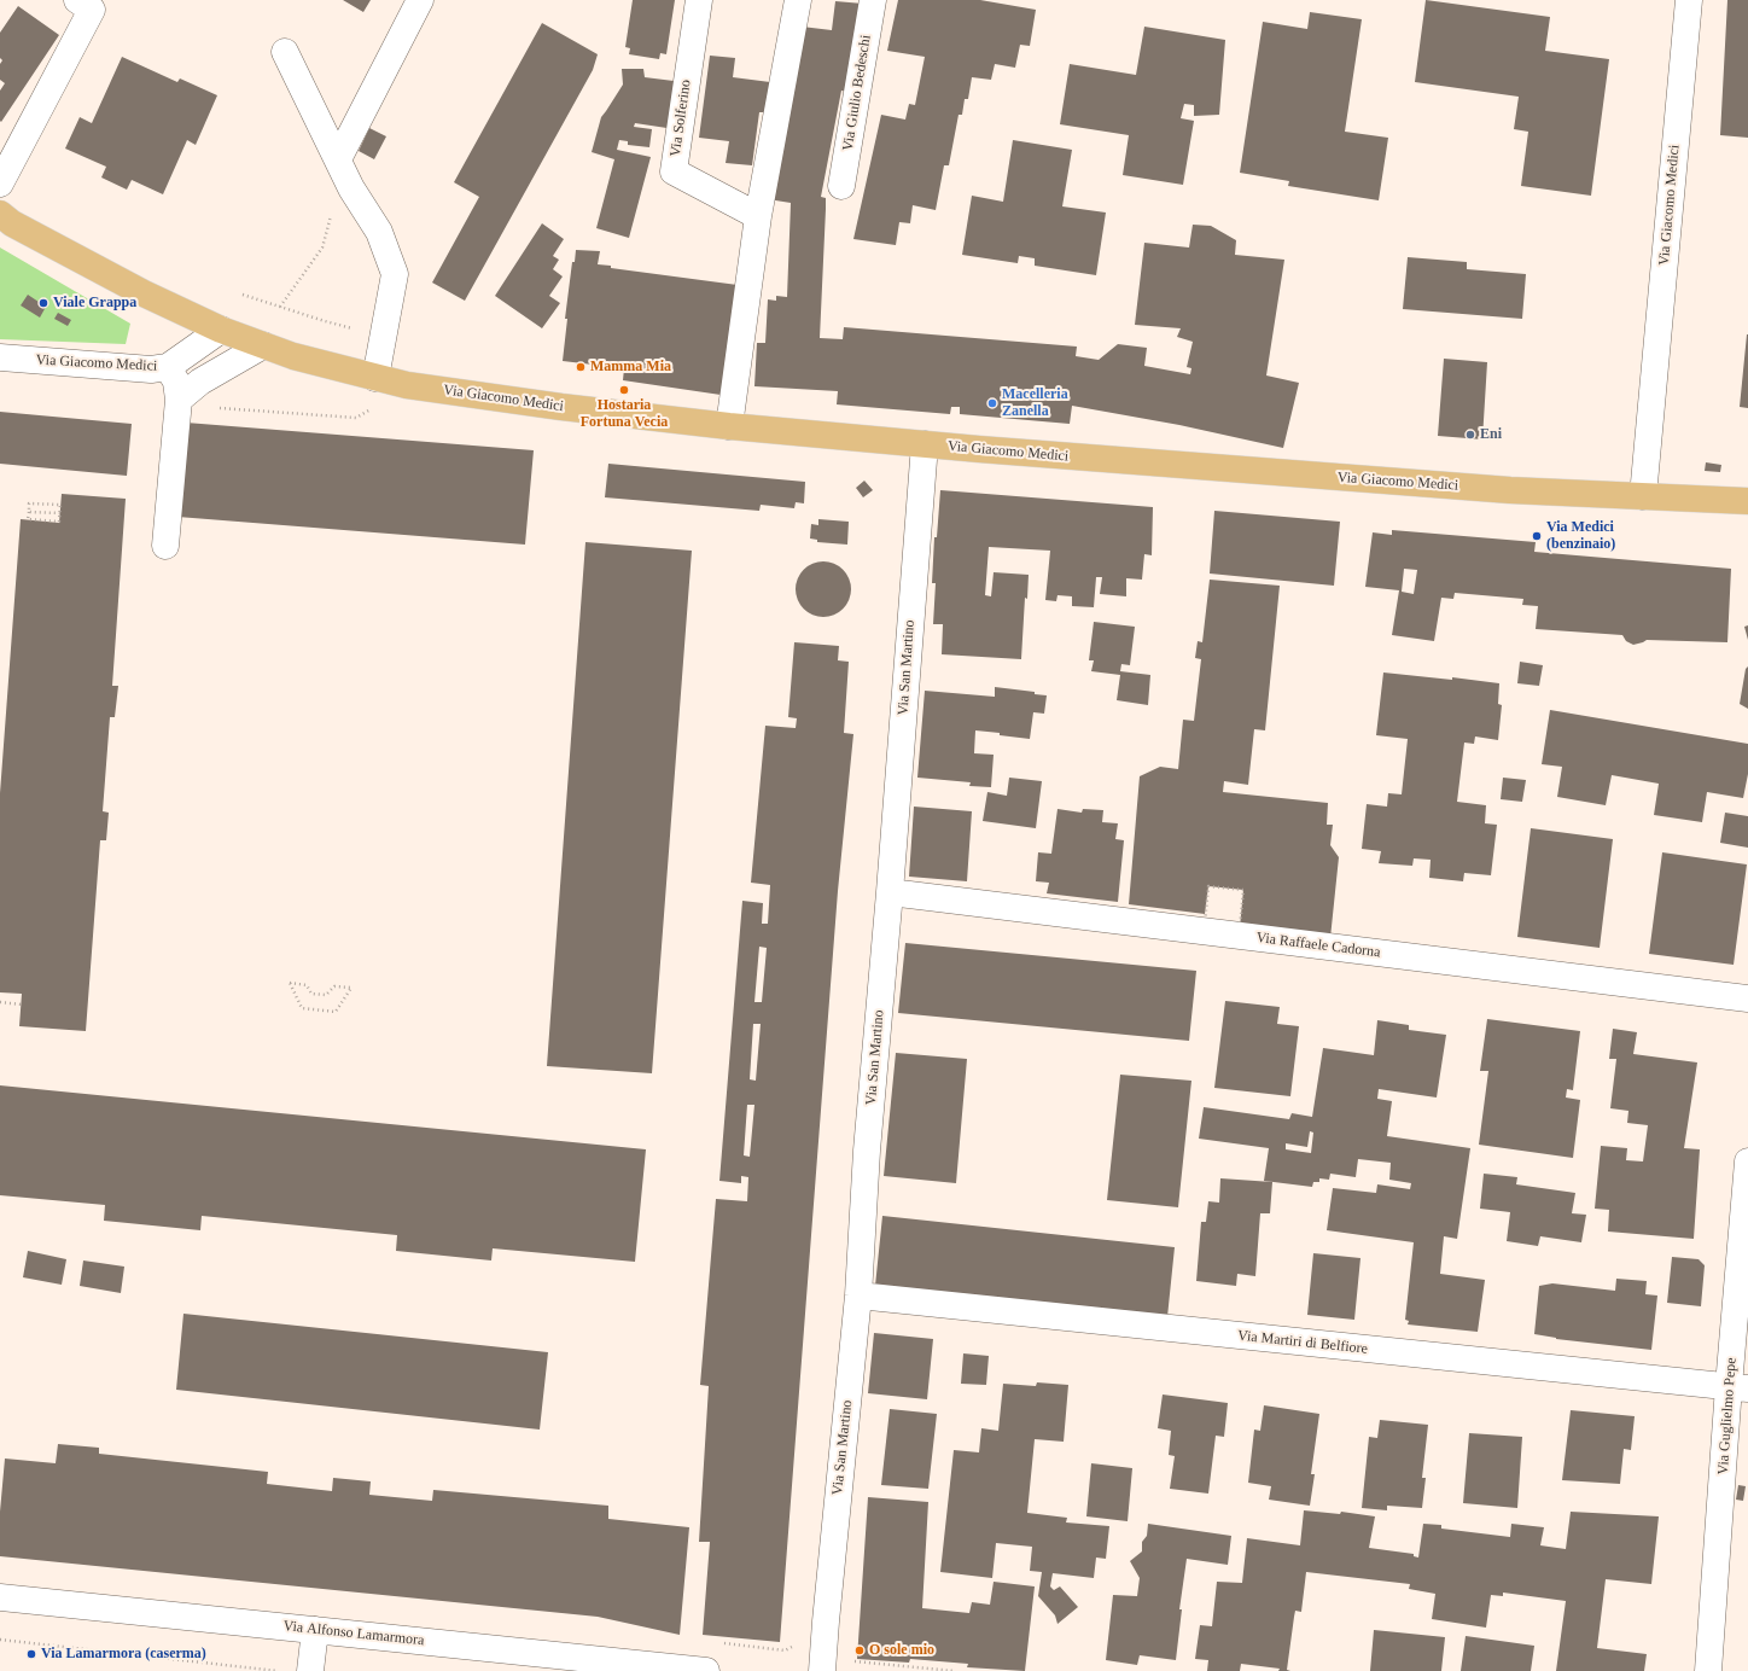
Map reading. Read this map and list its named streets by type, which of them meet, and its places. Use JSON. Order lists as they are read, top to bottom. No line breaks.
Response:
{"streets":{"main road":["Via Giacomo Medici"],"street":["Via Giulio Bedeschi","Via Solferino","Via San Martino","Via Raffaele Cadorna","Via Martiri di Belfiore","Via Guglielmo Pepe","Via Alfonso Lamarmora"]},"crossings":[["Via Giacomo Medici","Via San Martino"],["Via San Martino","Via Raffaele Cadorna"],["Via San Martino","Via Martiri di Belfiore"],["Via Martiri di Belfiore","Via Guglielmo Pepe"]],"places":["Viale Grappa","Mamma Mia","Hostaria Fortuna Vecia","Macelleria Zanella","Eni","Via Medici (benzinaio)","O sole mio","Via Lamarmora (caserma)"]}
